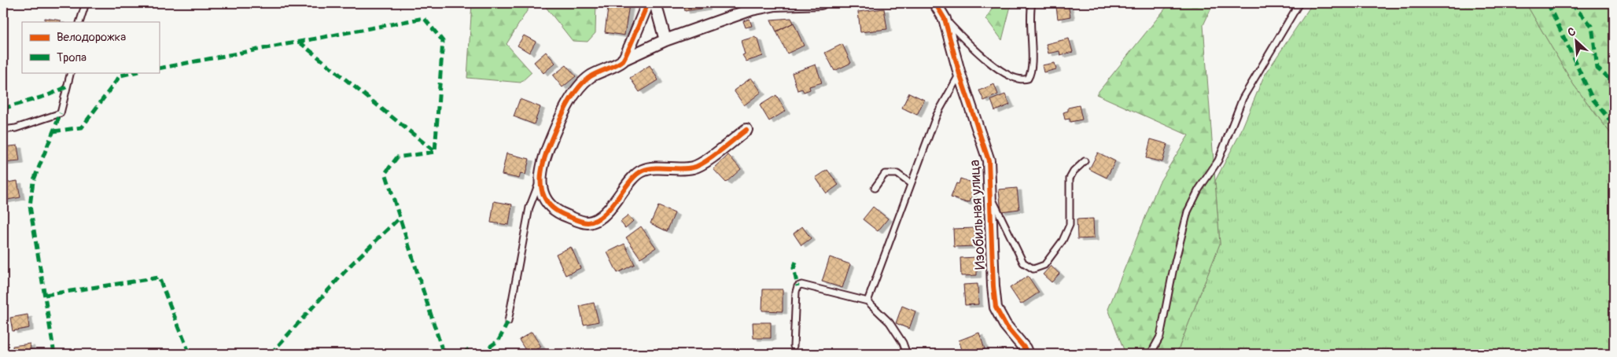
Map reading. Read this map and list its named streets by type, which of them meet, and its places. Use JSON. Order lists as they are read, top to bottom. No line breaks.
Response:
{"streets":{"street":["Изобильная улица"]},"legend":["Велодорожка","Тропа"],"north":"top left"}
